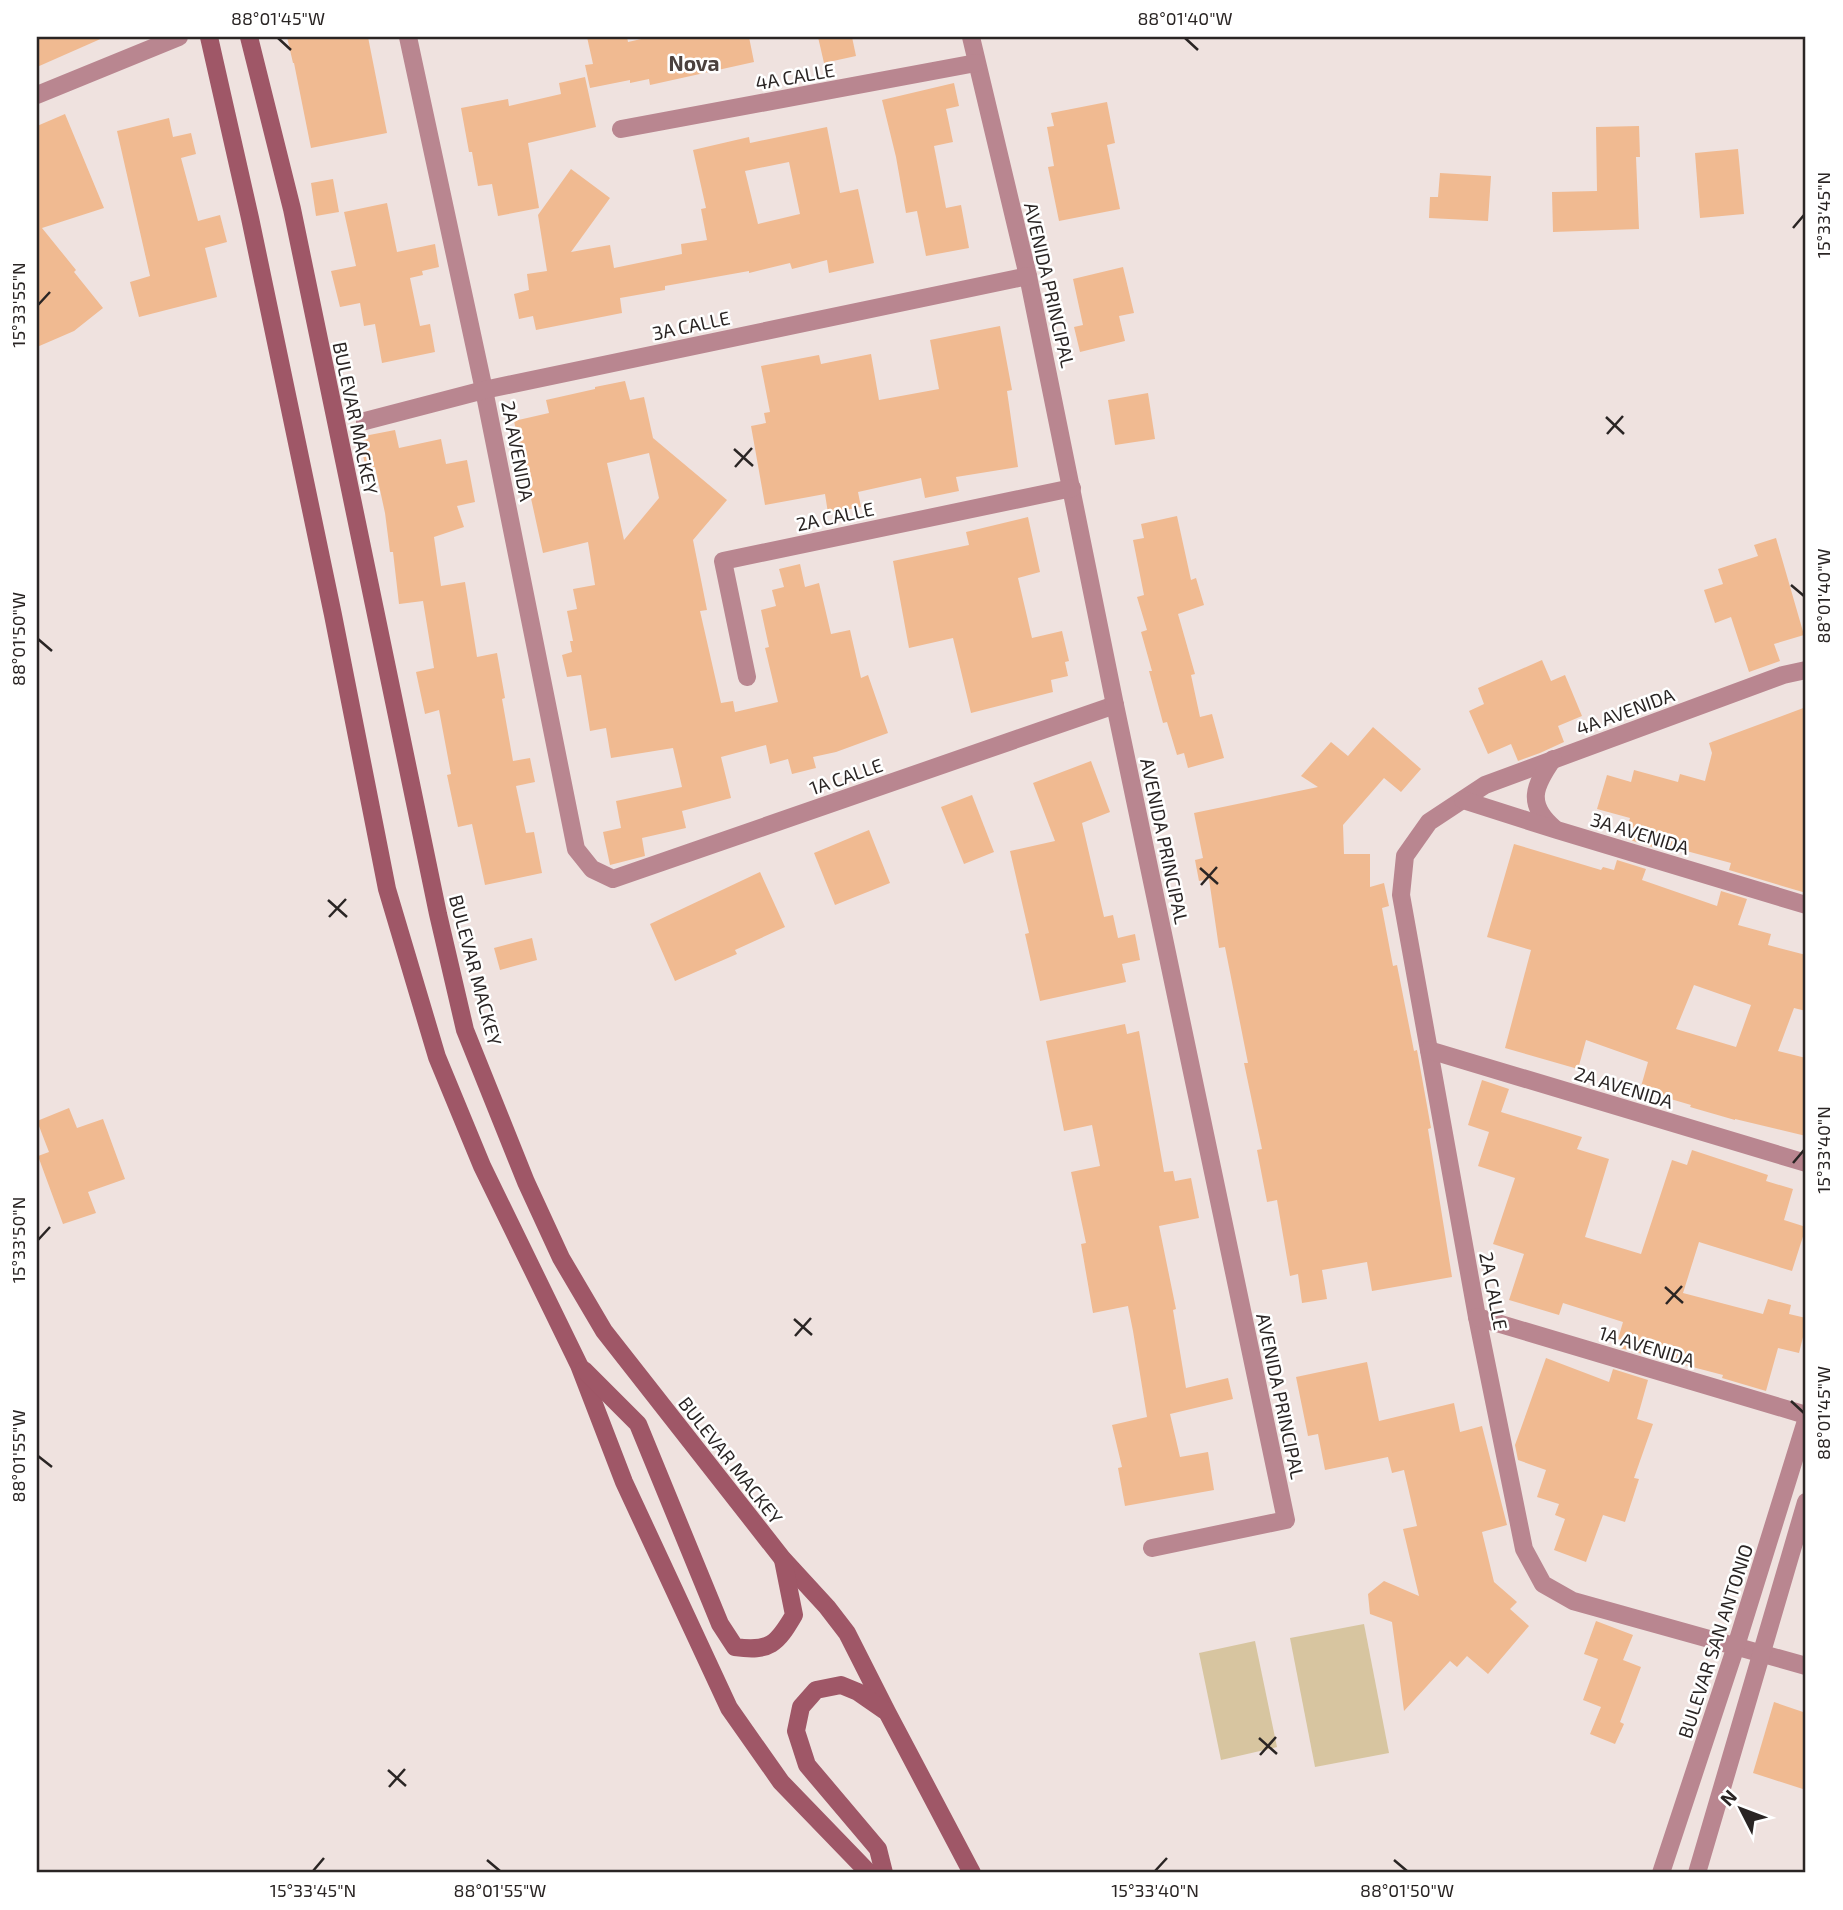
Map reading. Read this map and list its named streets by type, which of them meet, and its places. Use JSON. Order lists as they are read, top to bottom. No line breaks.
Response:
{"streets":{"main road":["BULEVAR MACKEY"],"street":["4A CALLE","AVENIDA PRINCIPAL","3A CALLE","2A AVENIDA","2A CALLE","4A AVENIDA","1A CALLE","3A AVENIDA","1A AVENIDA","BULEVAR SAN ANTONIO"]},"crossings":[["4A CALLE","AVENIDA PRINCIPAL"],["AVENIDA PRINCIPAL","3A CALLE"],["AVENIDA PRINCIPAL","2A CALLE"],["AVENIDA PRINCIPAL","1A CALLE"],["3A CALLE","2A AVENIDA"],["2A AVENIDA","2A CALLE"],["2A AVENIDA","1A CALLE"],["2A CALLE","4A AVENIDA"],["2A CALLE","3A AVENIDA"],["2A CALLE","1A AVENIDA"],["2A CALLE","BULEVAR SAN ANTONIO"],["4A AVENIDA","3A AVENIDA"]],"districts":["Nova"],"north":"top left","coordinates":["88°01'45\"W","88°01'40\"W","15°33'45\"N","15°33'55\"N","88°01'50\"W","15°33'40\"N","15°33'50\"N","88°01'55\"W"]}
